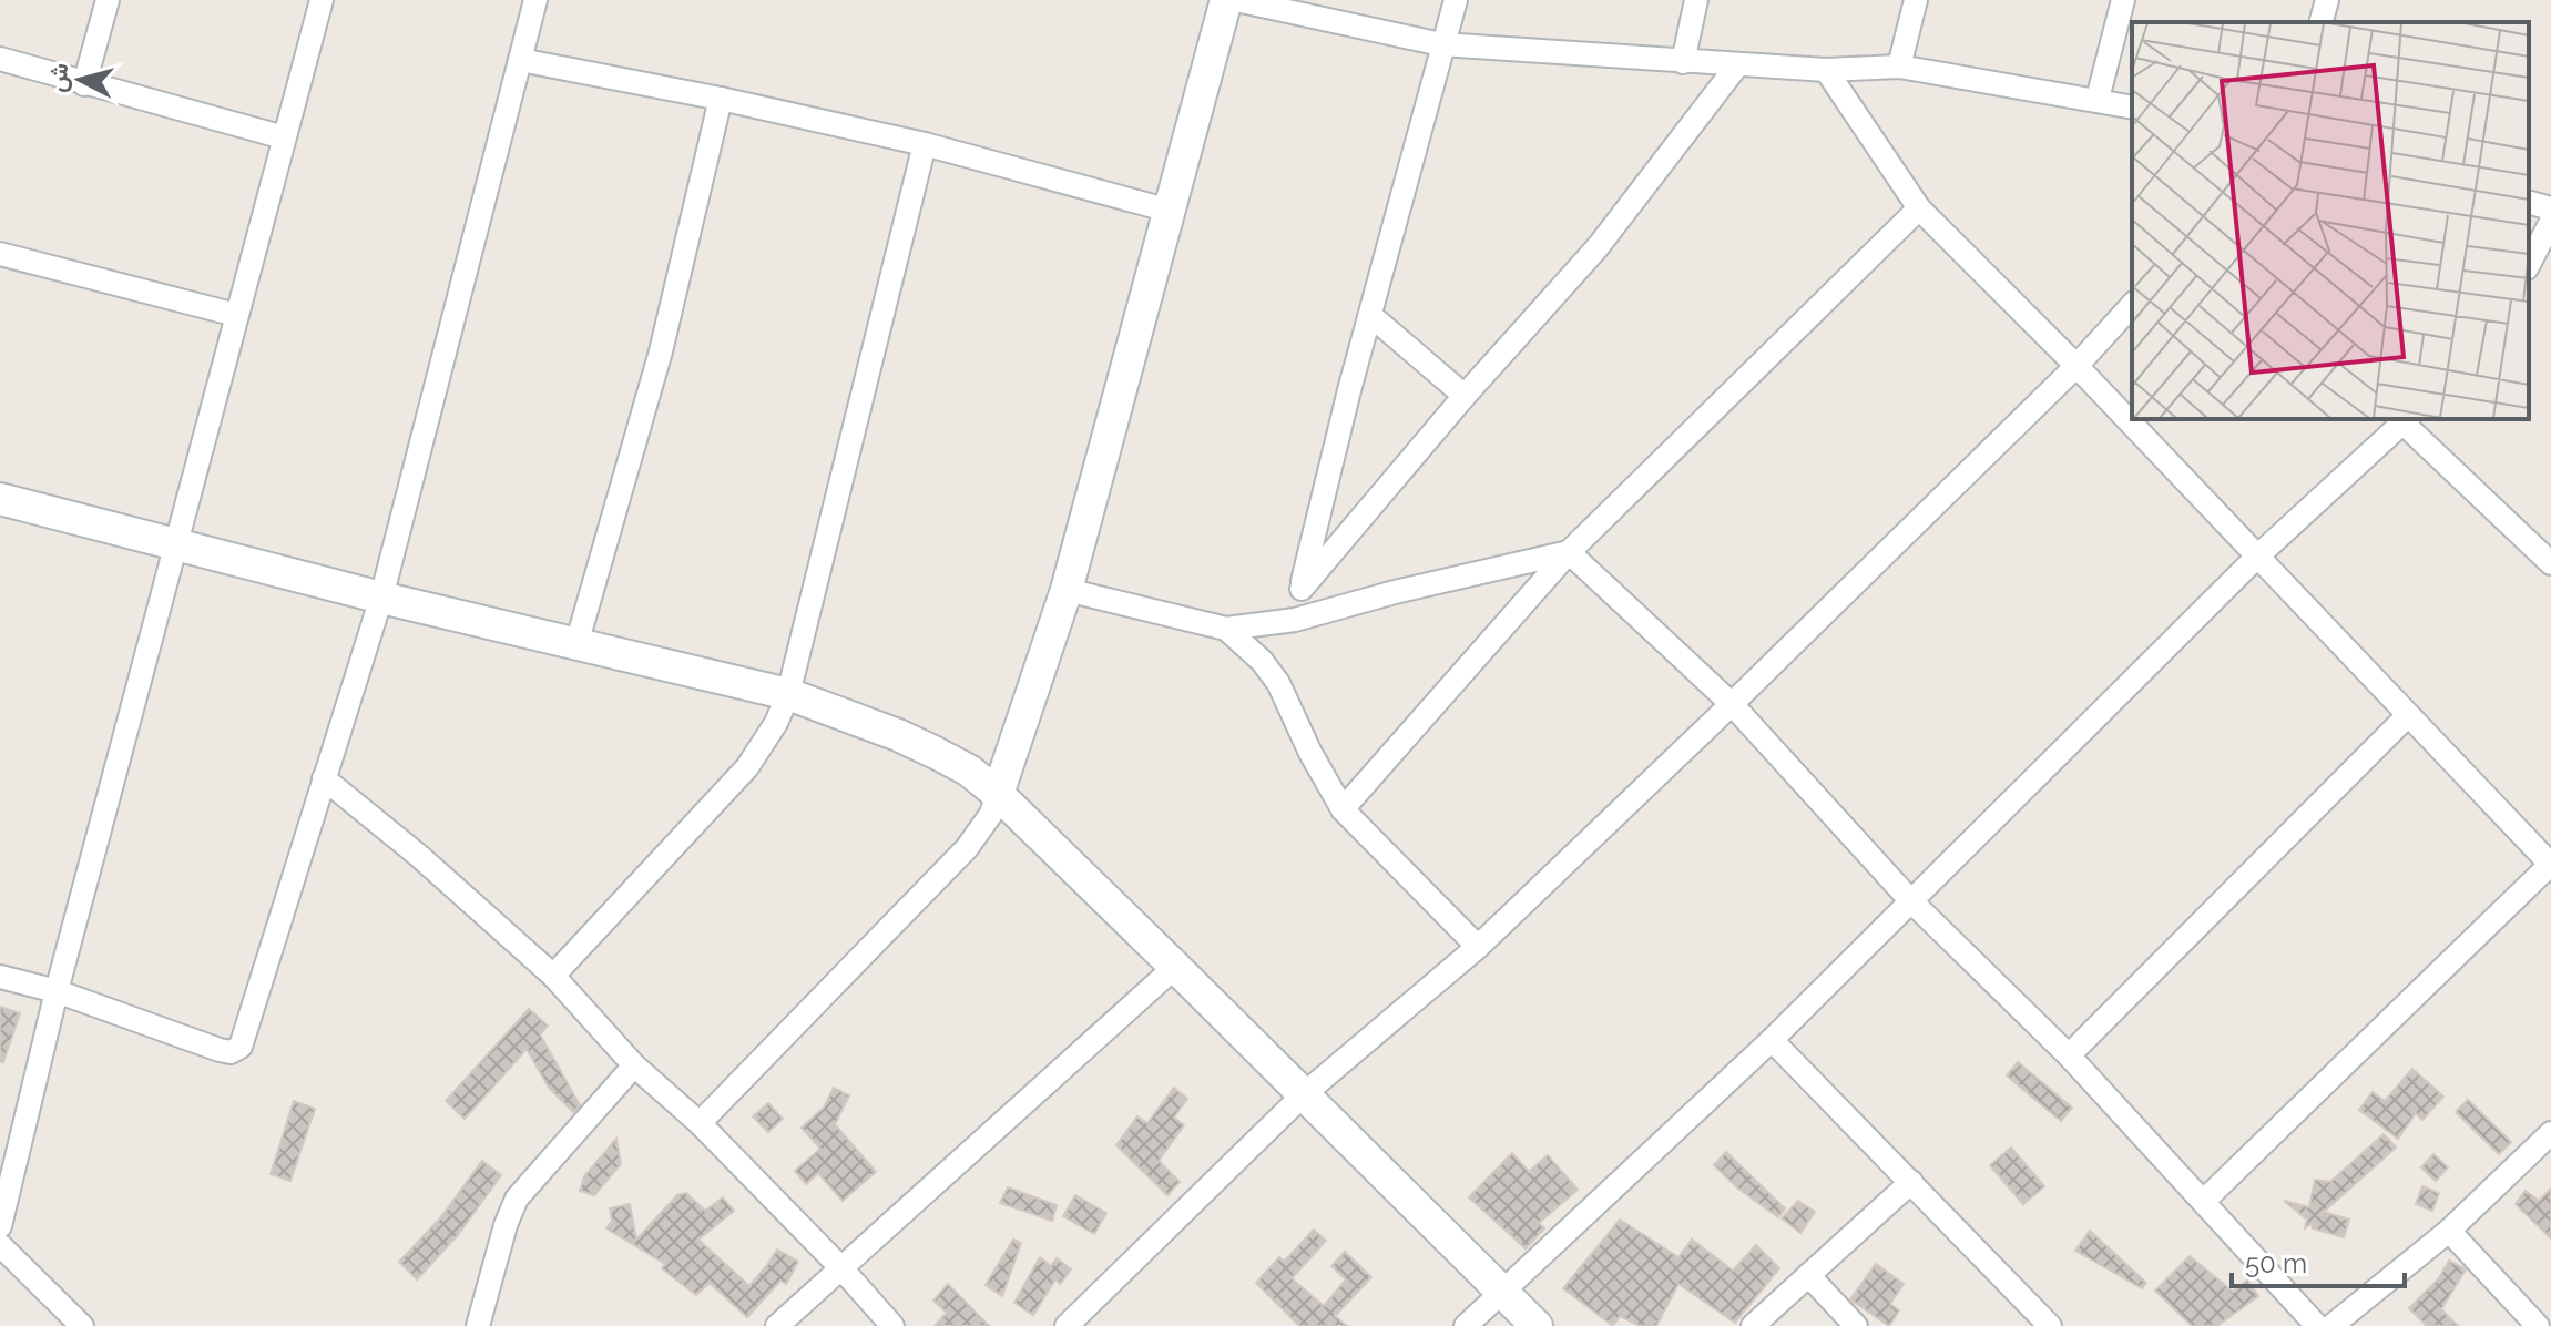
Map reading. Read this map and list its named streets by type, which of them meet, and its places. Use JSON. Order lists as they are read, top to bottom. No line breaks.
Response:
{"scale_bar":"50 m","north":"left"}
